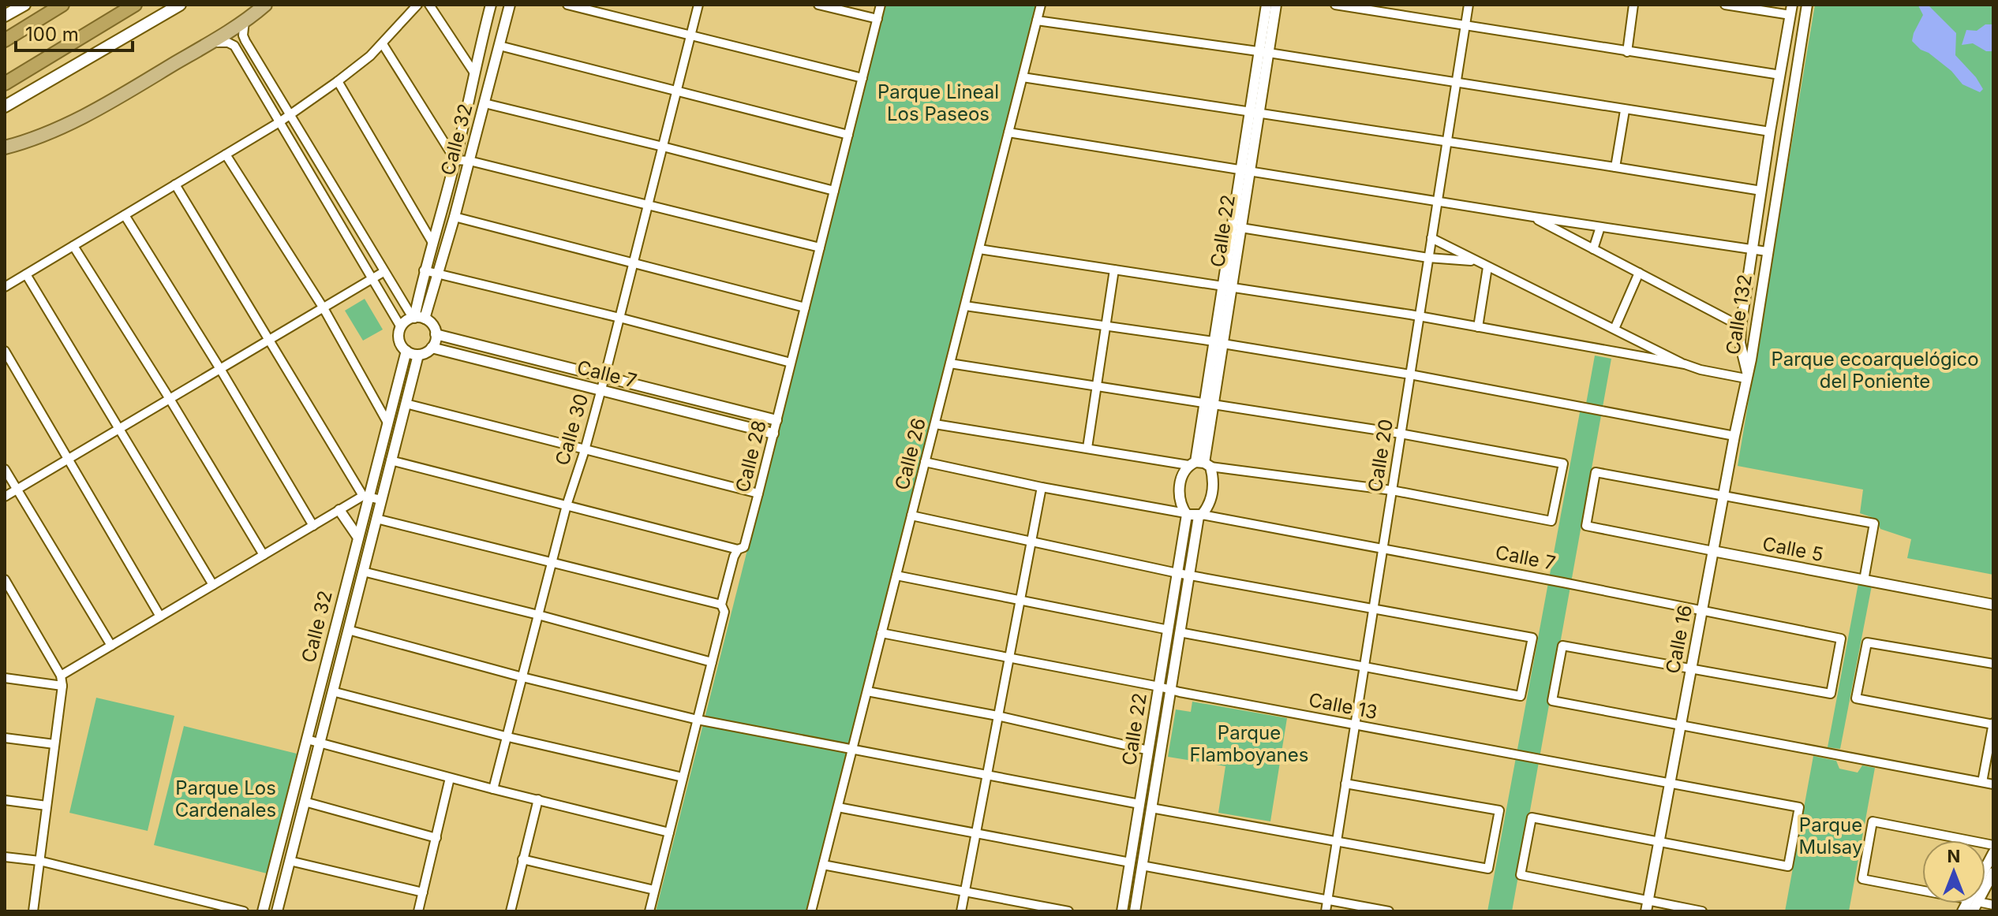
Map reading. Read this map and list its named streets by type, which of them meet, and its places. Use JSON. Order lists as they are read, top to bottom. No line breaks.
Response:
{"streets":{"street":["Calle 32","Calle 22","Calle 132","Calle 7","Calle 30","Calle 26","Calle 20","Calle 28","Calle 5","Calle 16","Calle 13"]},"crossings":[["Calle 32","Calle 7"],["Calle 22","Calle 7"],["Calle 22","Calle 13"],["Calle 132","Calle 16"],["Calle 7","Calle 30"],["Calle 7","Calle 20"],["Calle 7","Calle 28"],["Calle 7","Calle 16"],["Calle 26","Calle 13"],["Calle 20","Calle 13"],["Calle 5","Calle 16"],["Calle 16","Calle 13"]],"parks":["Parque Lineal Los Paseos","Parque ecoarquelógico del Poniente","Parque Flamboyanes","Parque Los Cardenales","Parque Mulsay"],"scale_bar":"100 m","north":"top"}
